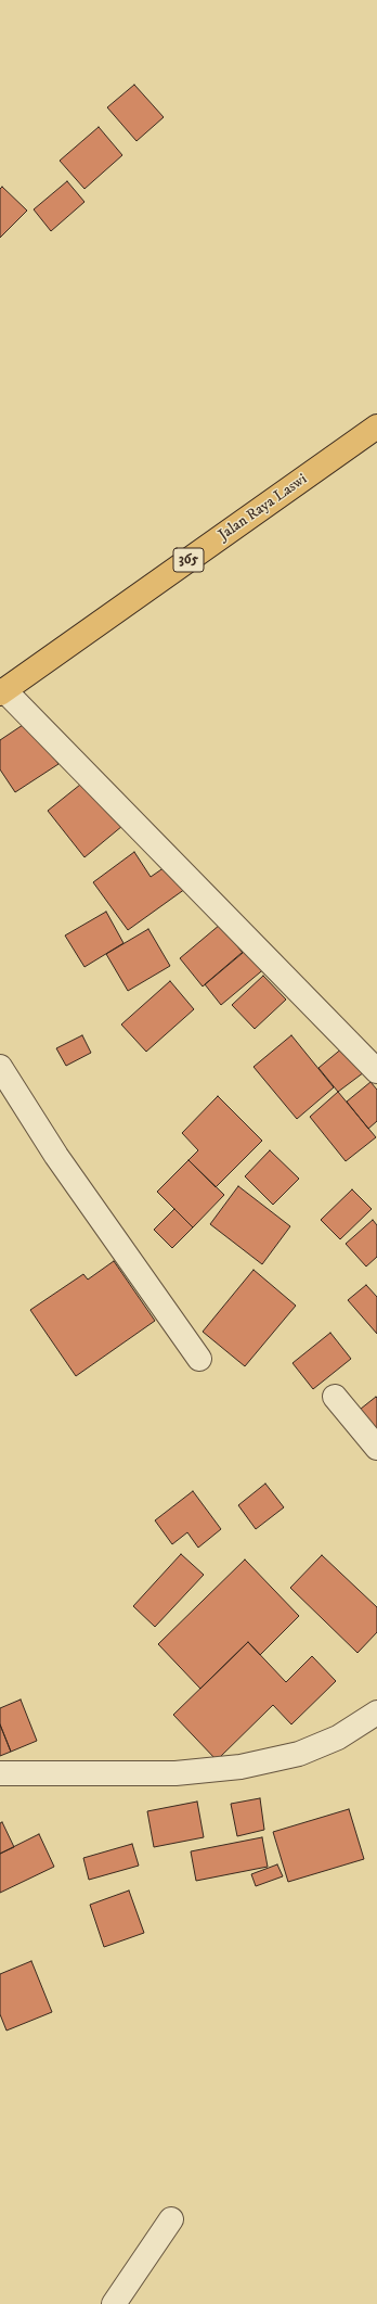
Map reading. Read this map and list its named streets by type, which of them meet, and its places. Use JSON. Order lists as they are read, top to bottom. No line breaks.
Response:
{"streets":{"main road":["Jalan Raya Laswi","365"]}}
